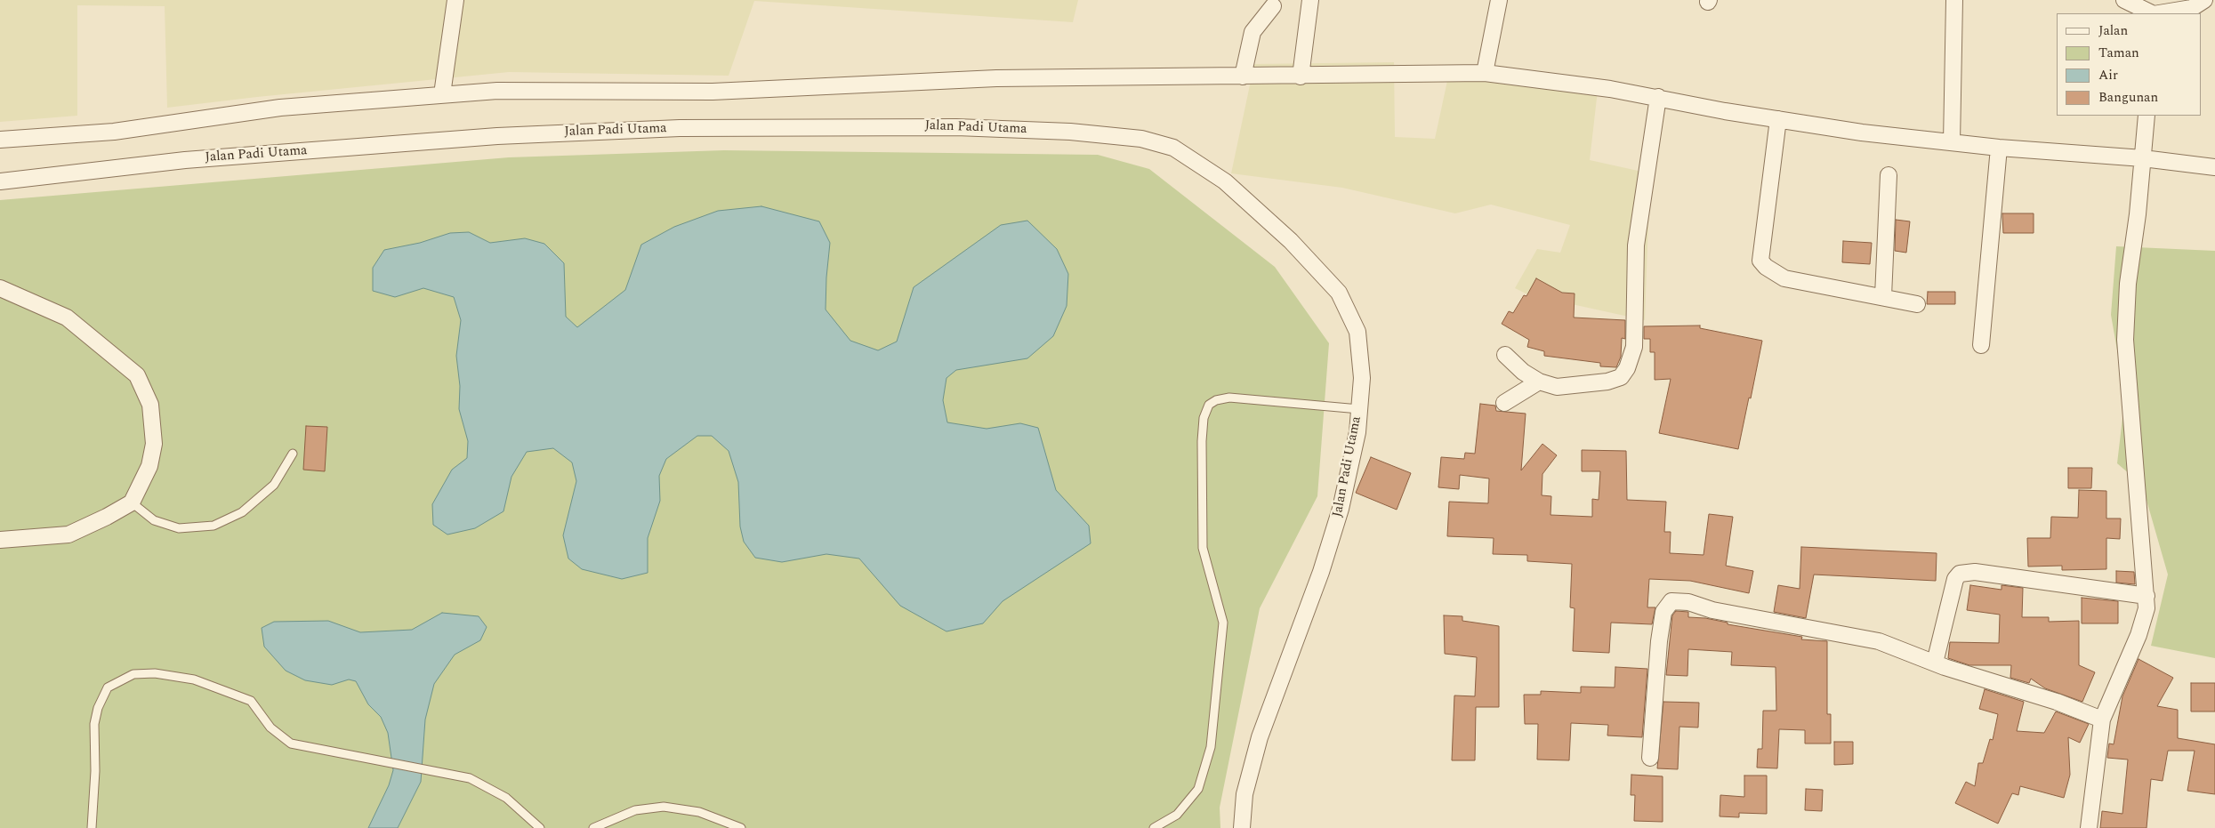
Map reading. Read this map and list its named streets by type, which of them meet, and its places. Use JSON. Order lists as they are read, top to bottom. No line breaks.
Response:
{"streets":{"street":["Jalan Padi Utama"]},"legend":["Jalan","Taman","Air","Bangunan"]}
